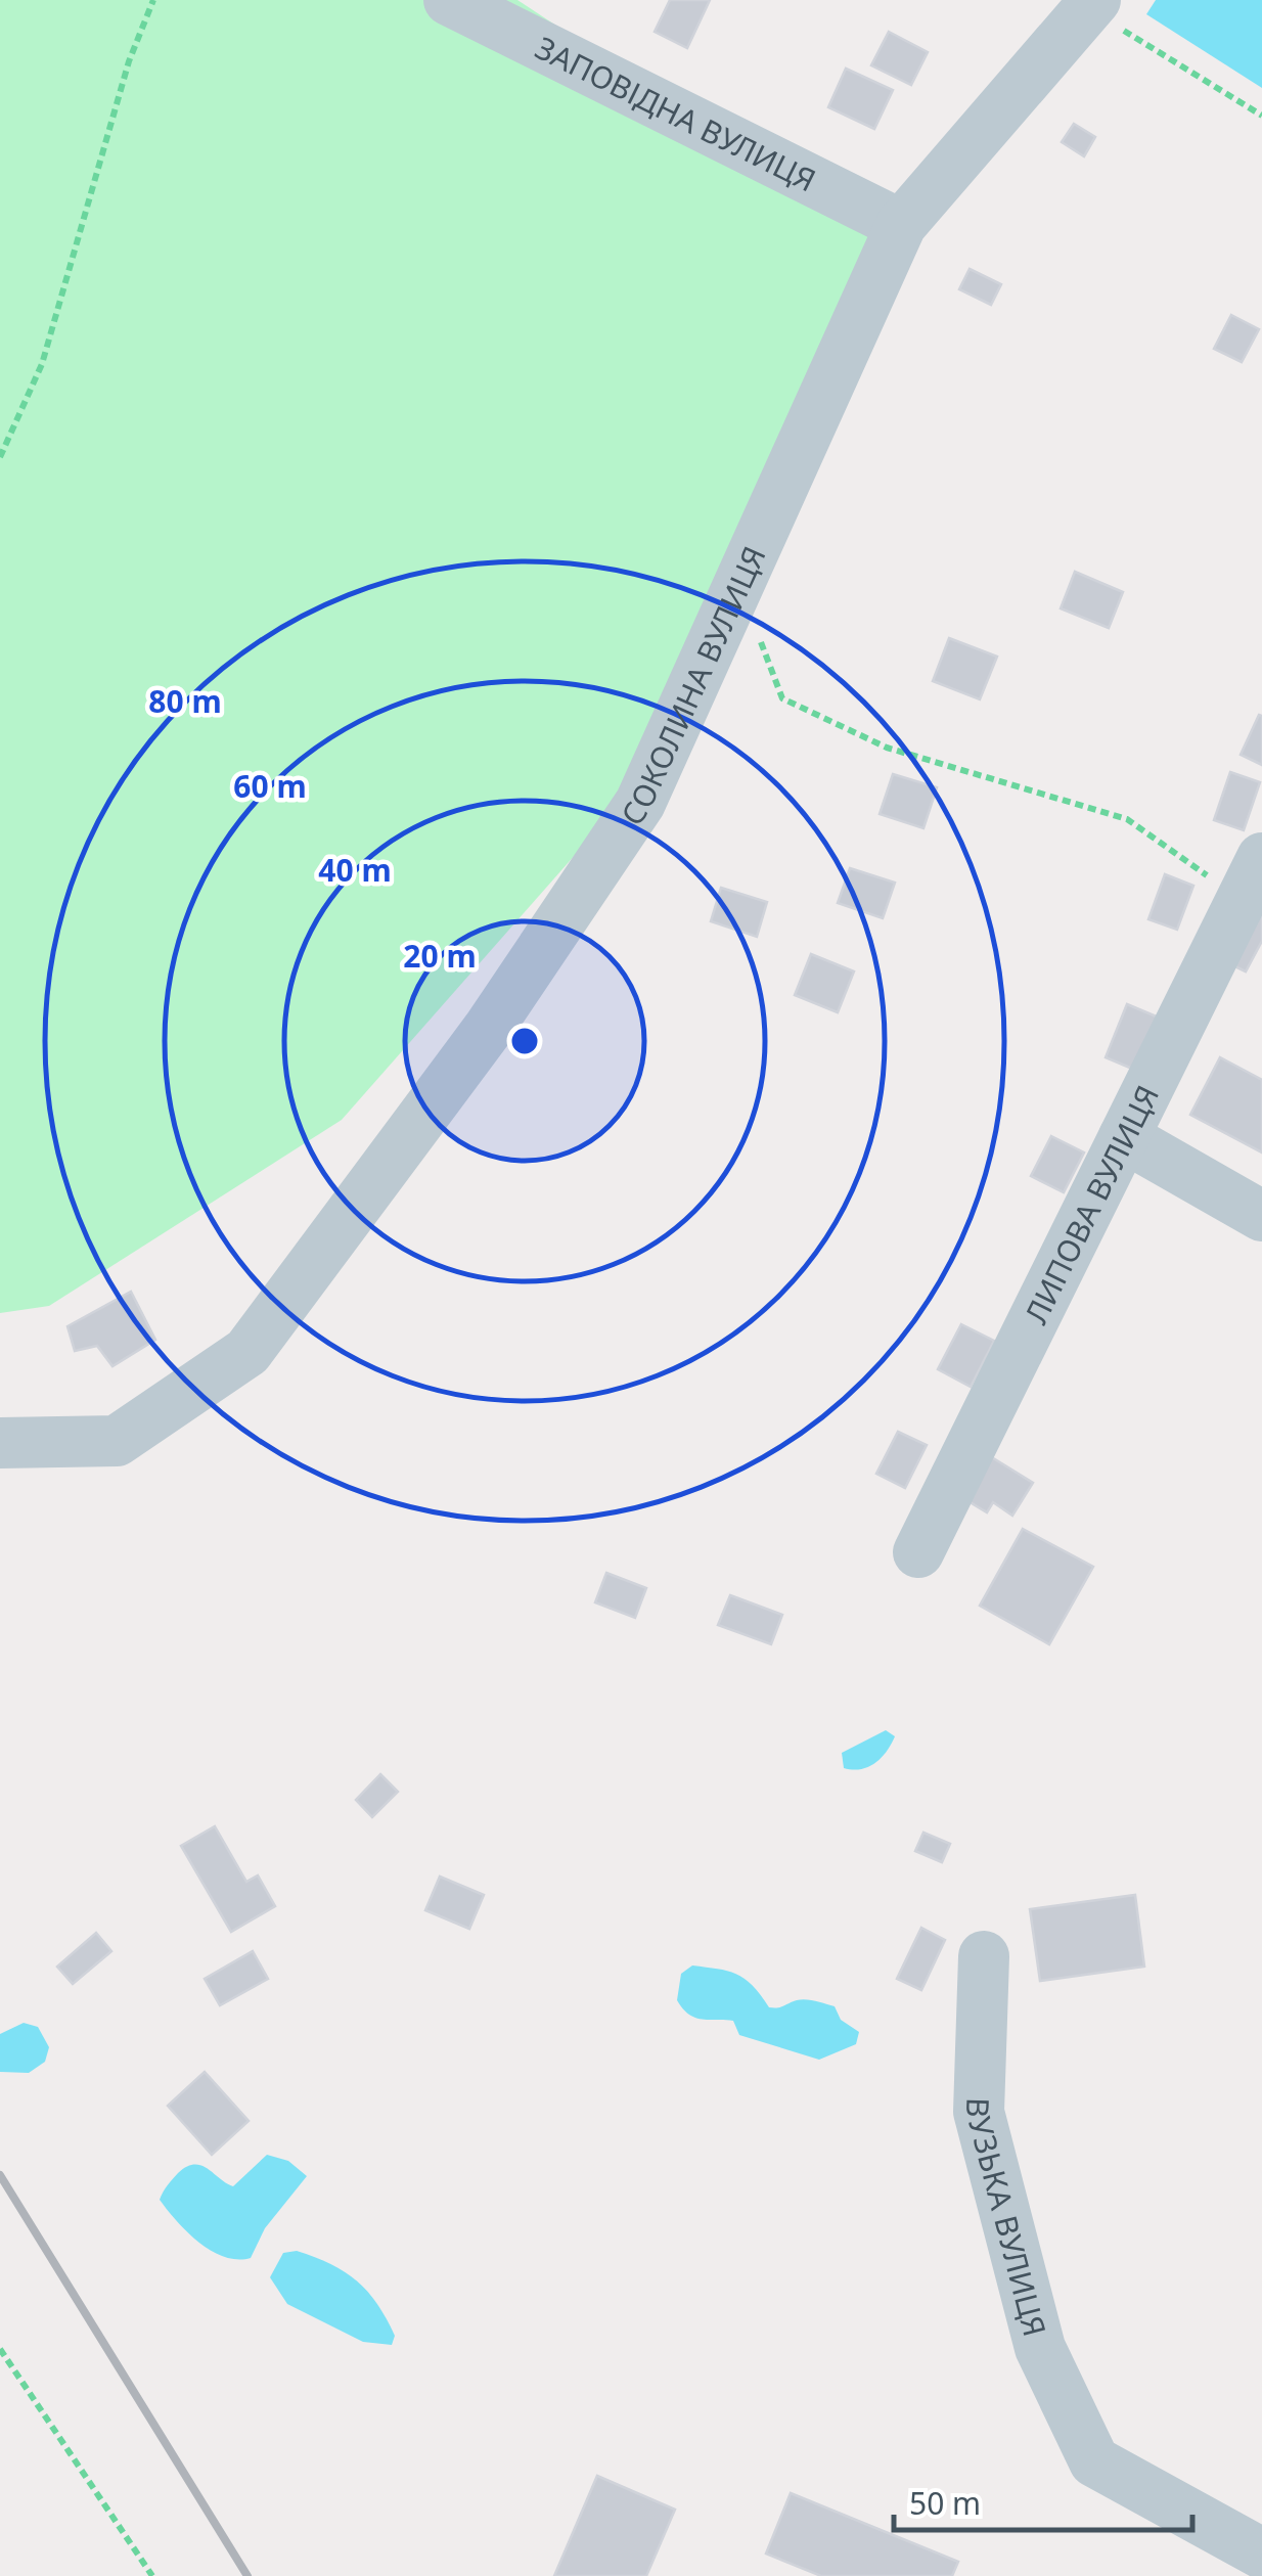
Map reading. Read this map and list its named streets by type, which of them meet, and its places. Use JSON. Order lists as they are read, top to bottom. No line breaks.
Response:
{"streets":{"street":["ЗАПОВІДНА ВУЛИЦЯ","СОКОЛИНА ВУЛИЦЯ","ЛИПОВА ВУЛИЦЯ","ВУЗЬКА ВУЛИЦЯ"]},"crossings":[["ЗАПОВІДНА ВУЛИЦЯ","СОКОЛИНА ВУЛИЦЯ"]],"scale_bar":"50 m","rings":["80 m","60 m","40 m","20 m"]}
